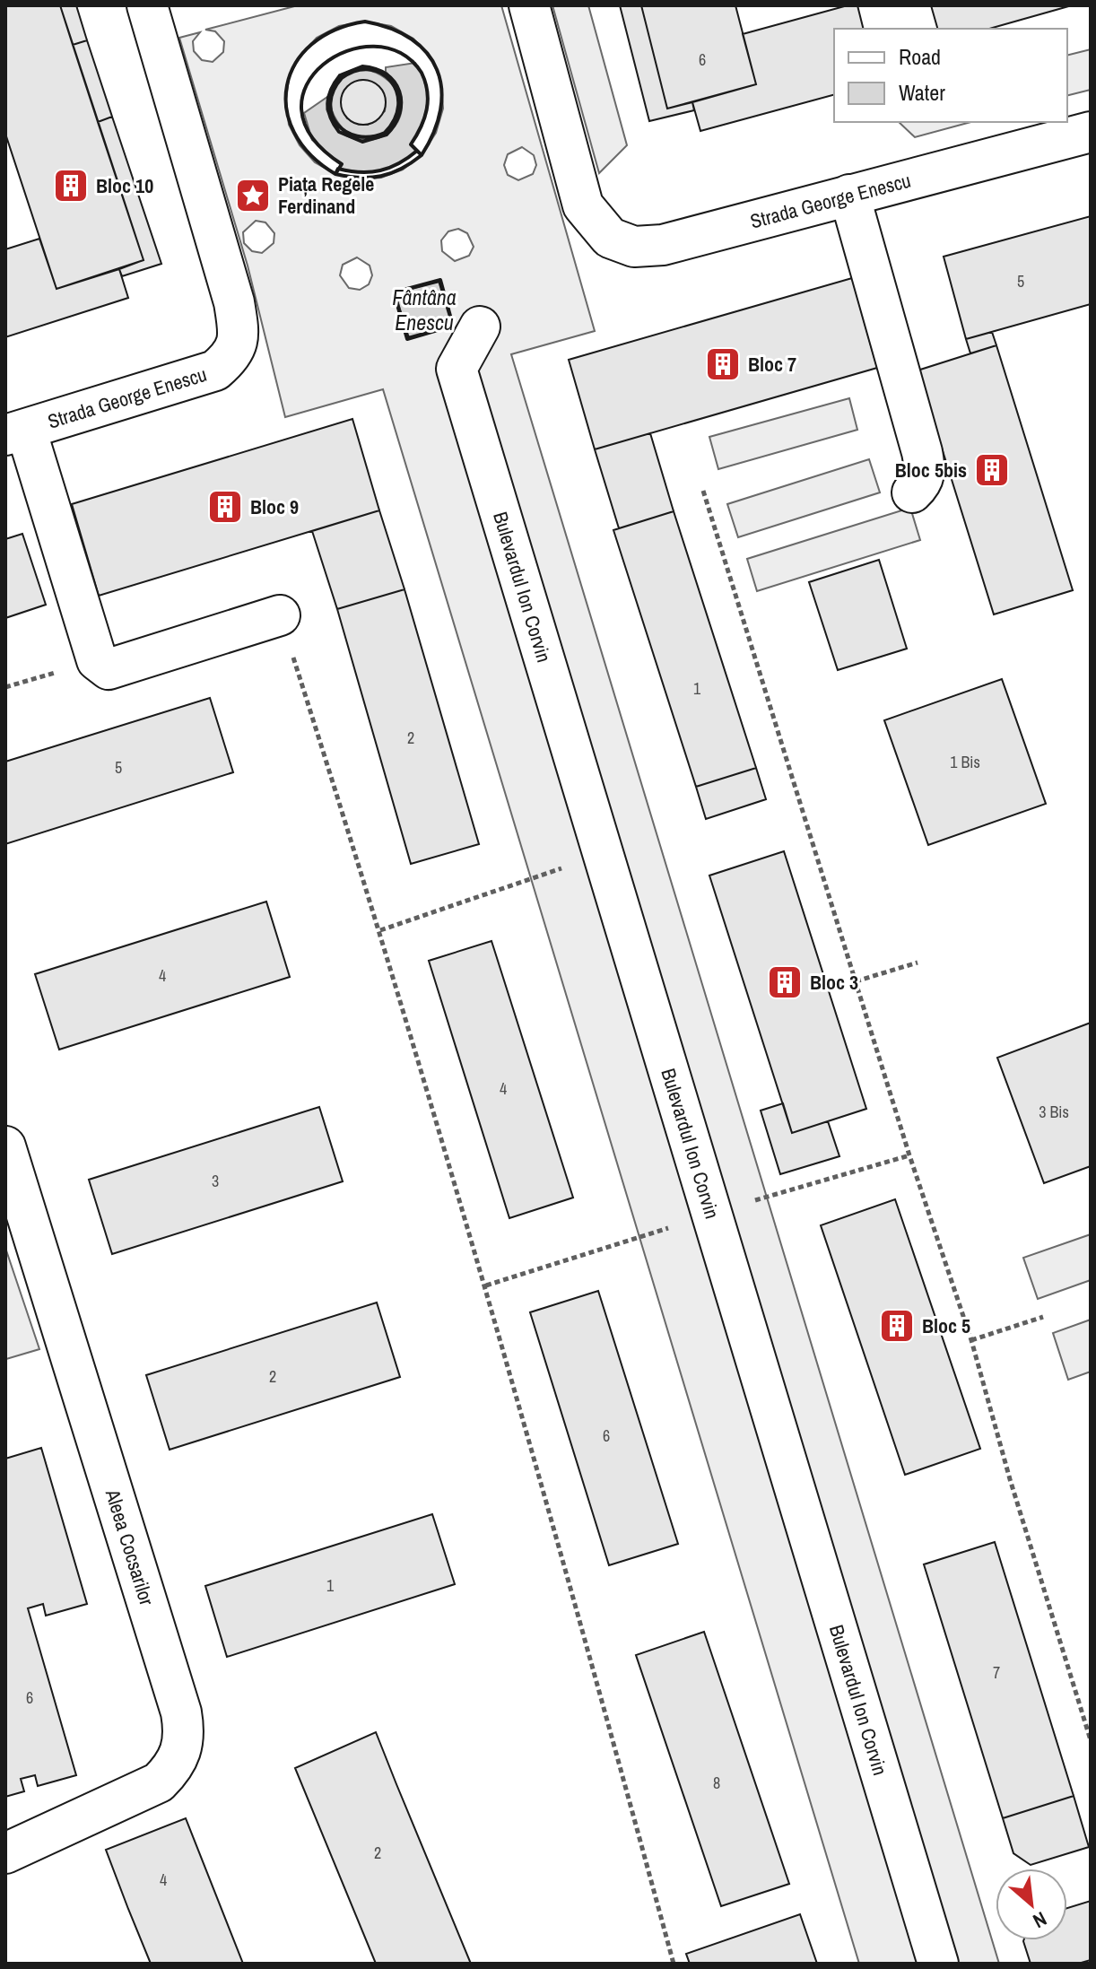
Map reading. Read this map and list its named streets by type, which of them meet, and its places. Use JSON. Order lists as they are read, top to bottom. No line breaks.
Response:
{"streets":{"street":["Strada George Enescu","Bulevardul Ion Corvin","Aleea Cocsarilor"]},"water":["Fântâna Enescu"],"places":{"building":["Bloc 10","Bloc 7","Bloc 5bis","Bloc 9","Bloc 3","Bloc 5"],"place":["Piața Regele Ferdinand"]},"house_numbers":["6","5","1","2","1 Bis","5","4","4","3 Bis","3","2","6","1","7","6","8","2","4"],"legend":["Road","Water"],"north":"bottom right"}
